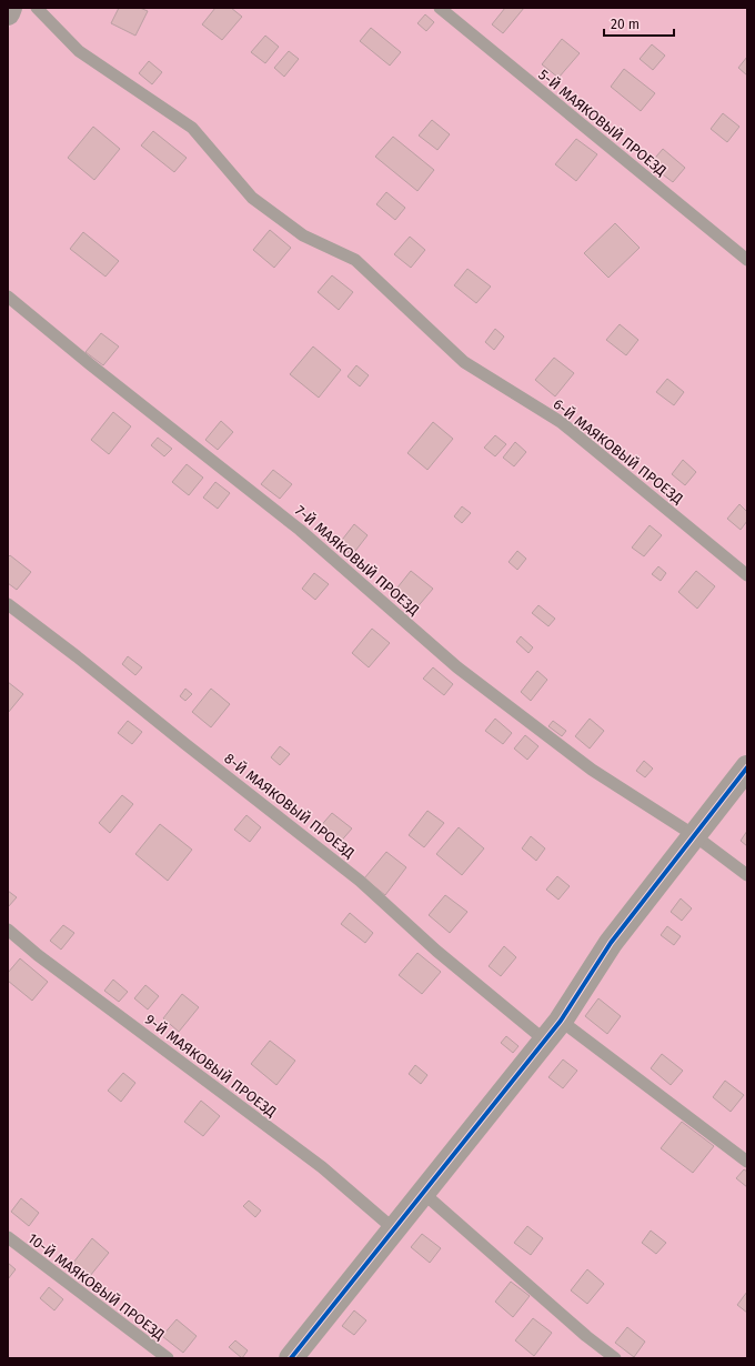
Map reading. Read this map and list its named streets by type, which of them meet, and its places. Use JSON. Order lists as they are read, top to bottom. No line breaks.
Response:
{"streets":{"lane":["5-Й МАЯКОВЫЙ ПРОЕЗД","6-Й МАЯКОВЫЙ ПРОЕЗД","7-Й МАЯКОВЫЙ ПРОЕЗД","8-Й МАЯКОВЫЙ ПРОЕЗД","9-Й МАЯКОВЫЙ ПРОЕЗД","10-Й МАЯКОВЫЙ ПРОЕЗД"]},"scale_bar":"20 m"}
